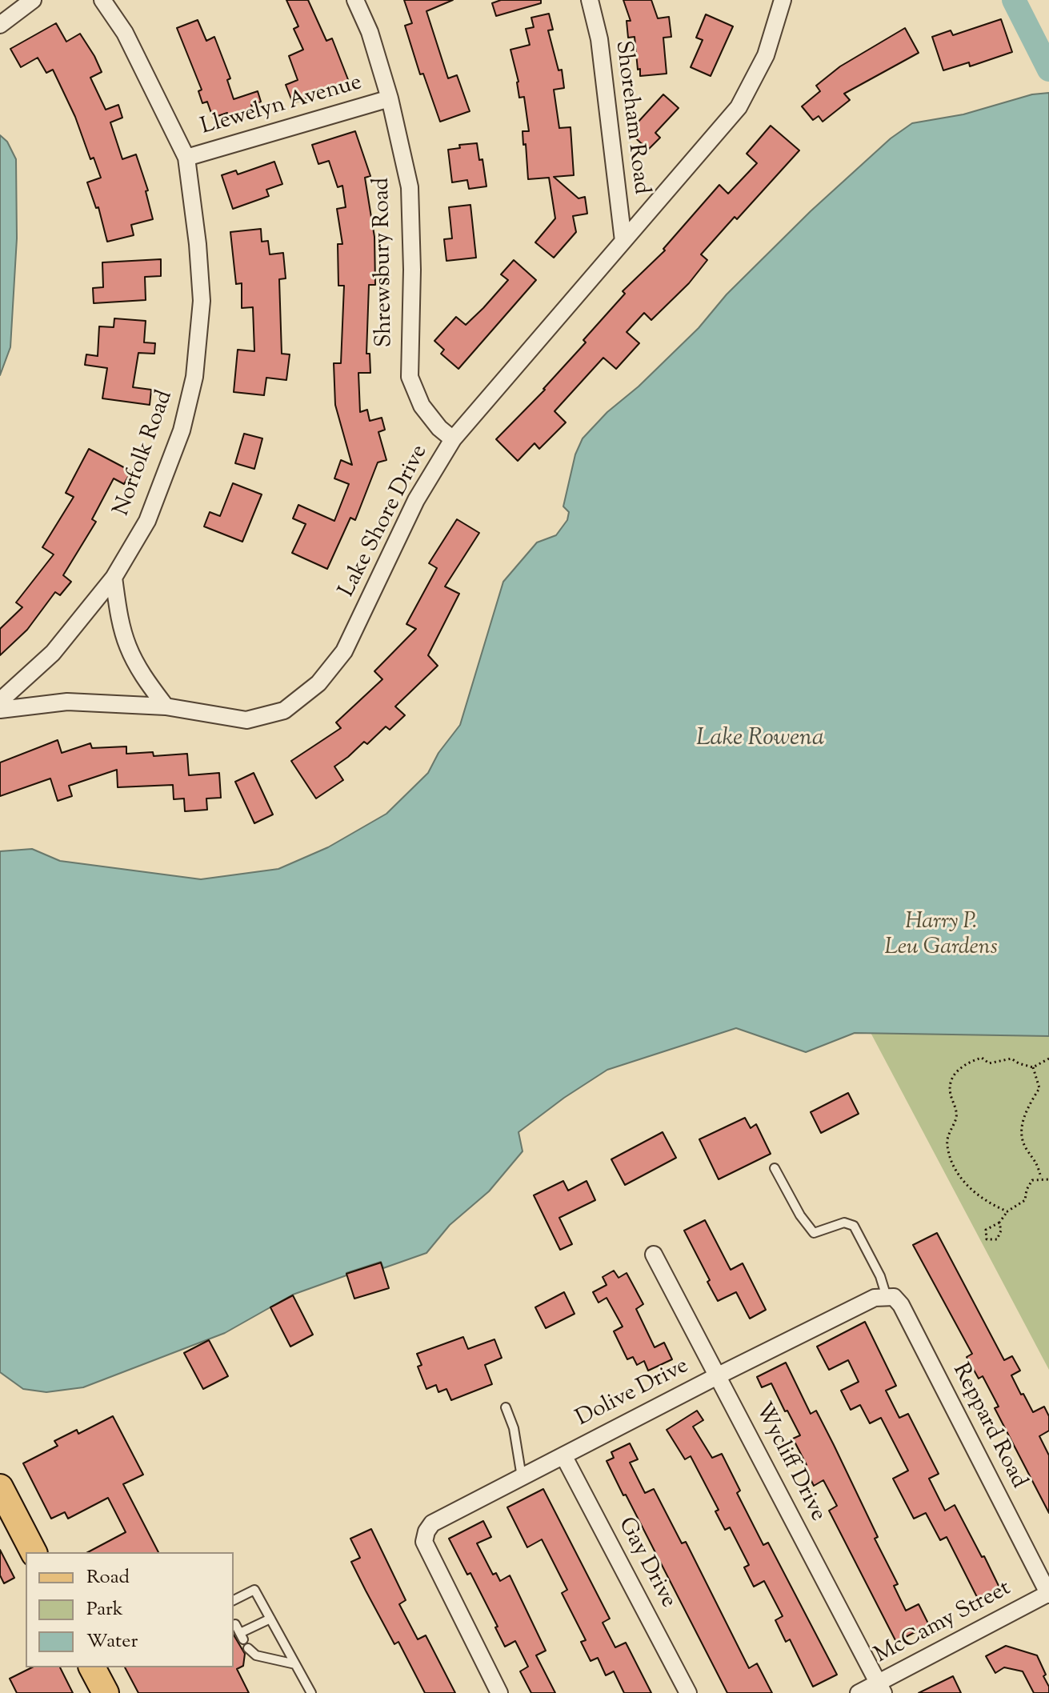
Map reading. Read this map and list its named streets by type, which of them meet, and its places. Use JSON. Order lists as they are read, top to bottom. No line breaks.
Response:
{"streets":{"street":["Llewelyn Avenue","Shoreham Road","Shrewsbury Road","Norfolk Road","Lake Shore Drive","Dolive Drive","Reppard Road","Wycliff Drive","Gay Drive","McCamy Street"]},"crossings":[["Llewelyn Avenue","Shrewsbury Road"],["Llewelyn Avenue","Norfolk Road"],["Shoreham Road","Lake Shore Drive"],["Shrewsbury Road","Lake Shore Drive"],["Dolive Drive","Reppard Road"],["Dolive Drive","Wycliff Drive"],["Dolive Drive","Gay Drive"],["Reppard Road","McCamy Street"],["Wycliff Drive","McCamy Street"]],"water":["Lake Rowena"],"parks":["Harry P. Leu Gardens"],"legend":["Road","Park","Water"]}
